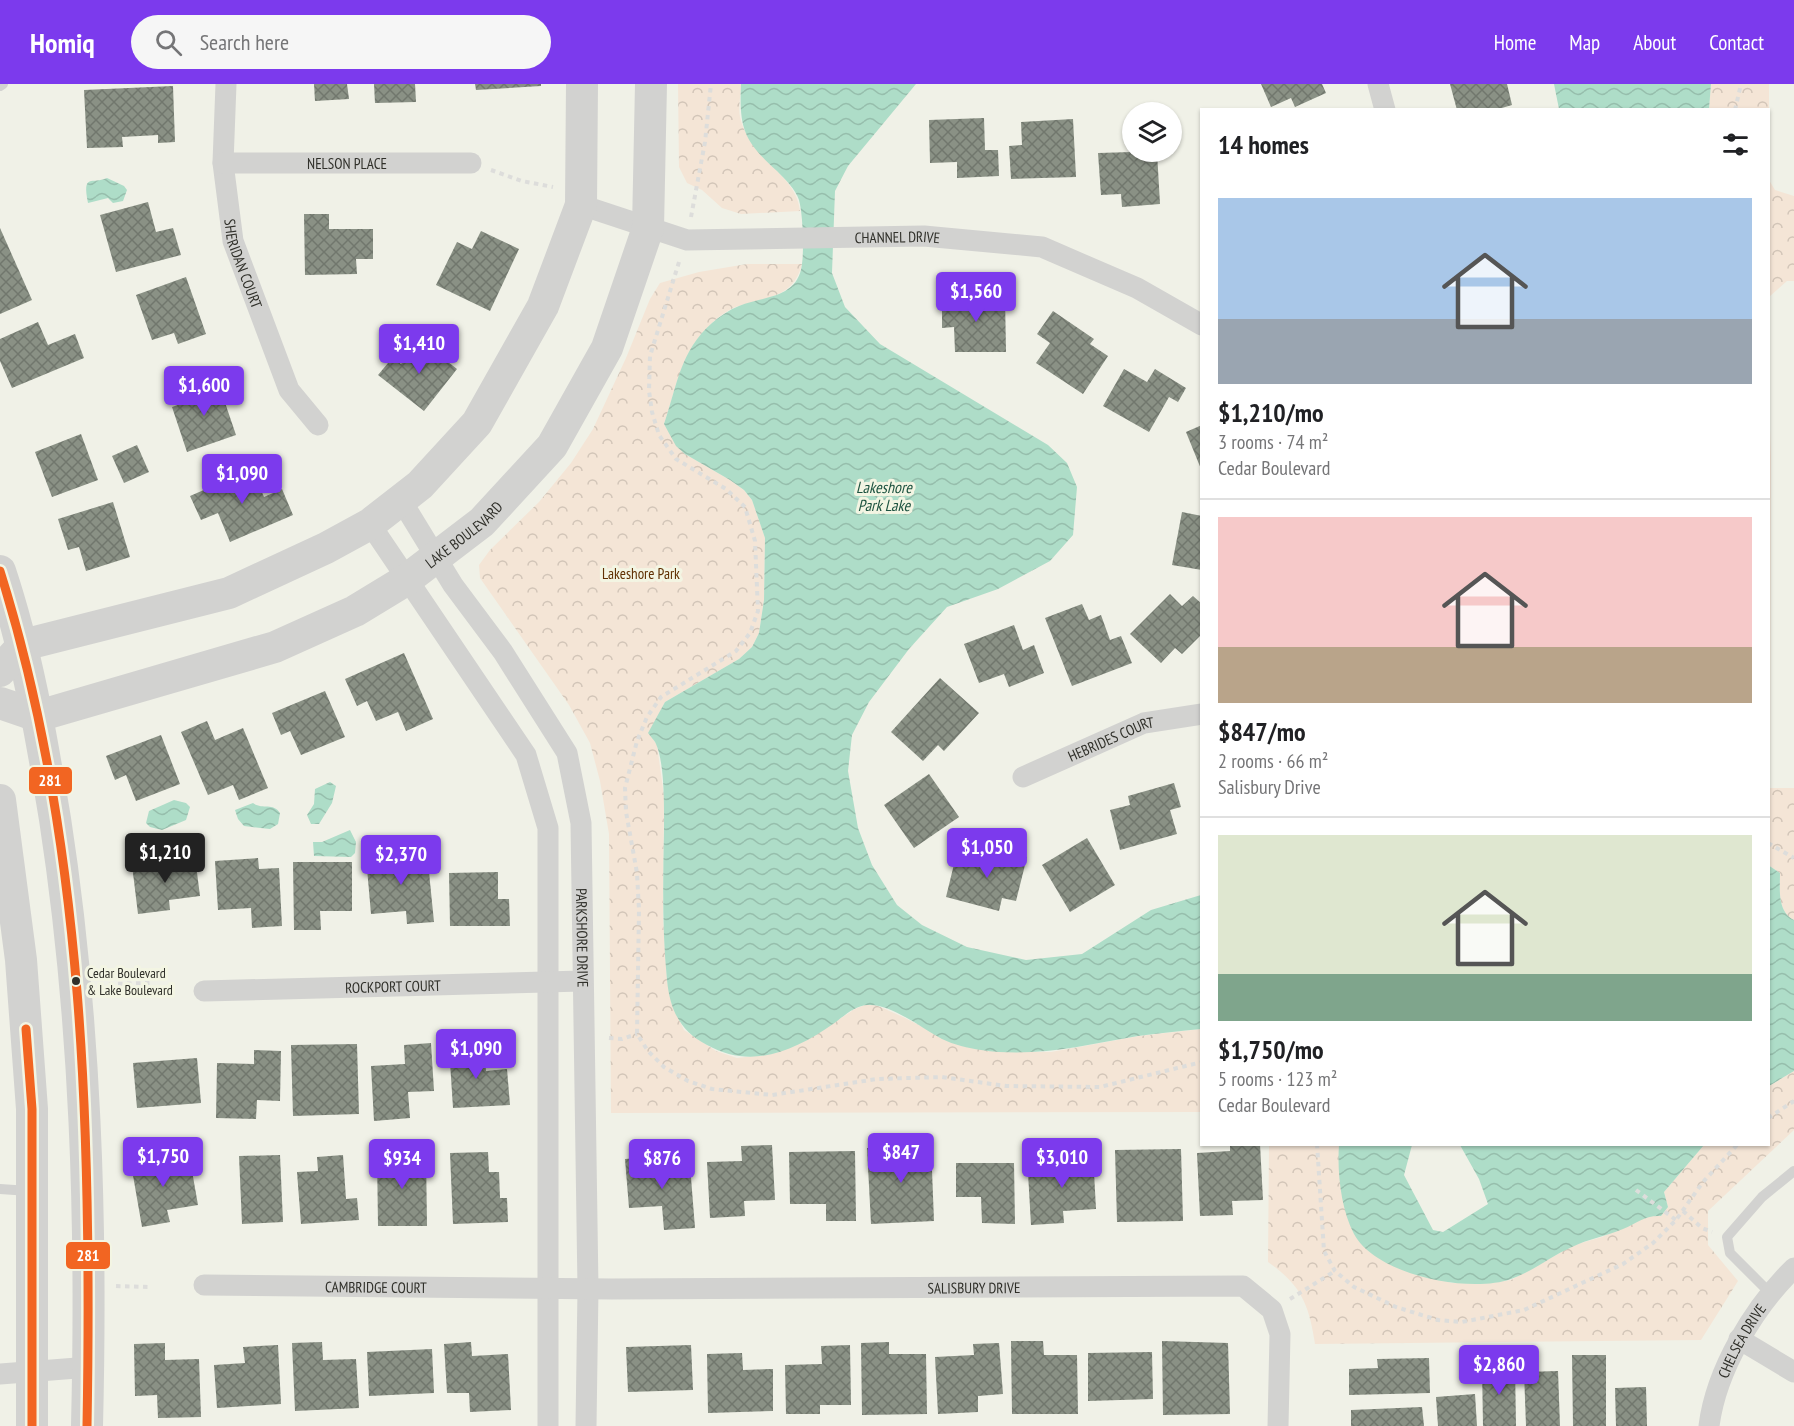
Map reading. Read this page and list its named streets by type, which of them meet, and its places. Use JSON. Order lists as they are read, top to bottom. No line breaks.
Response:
{"streets":{"street":["NELSON PLACE","CHANNEL DRIVE","SHERIDAN COURT","LAKE BOULEVARD","HEBRIDES COURT","PARKSHORE DRIVE","ROCKPORT COURT","CAMBRIDGE COURT","SALISBURY DRIVE","CHELSEA DRIVE"]},"crossings":[["NELSON PLACE","SHERIDAN COURT"],["CHANNEL DRIVE","LAKE BOULEVARD"],["LAKE BOULEVARD","PARKSHORE DRIVE"],["PARKSHORE DRIVE","ROCKPORT COURT"],["PARKSHORE DRIVE","SALISBURY DRIVE"],["CAMBRIDGE COURT","SALISBURY DRIVE"]],"water":["Lakeshore Park Lake"],"parks":["Lakeshore Park"],"places":["Cedar Boulevard & Lake Boulevard"],"lines":["transit line 281"],"page":{"header":"Homiq","search":"Search here","nav":["Home","Map","About","Contact"],"heading":"14 homes","list":[{"name":"$1,210/mo","note":"3 rooms · 74 m² · Cedar Boulevard"},{"name":"$847/mo","note":"2 rooms · 66 m² · Salisbury Drive"},{"name":"$1,750/mo","note":"5 rooms · 123 m² · Cedar Boulevard"}],"price":["$1,560","$1,410","$1,600","$1,090","$1,050","$1,210","$2,370","$1,090","$847","$1,750","$3,010","$934","$876","$2,860"]}}
